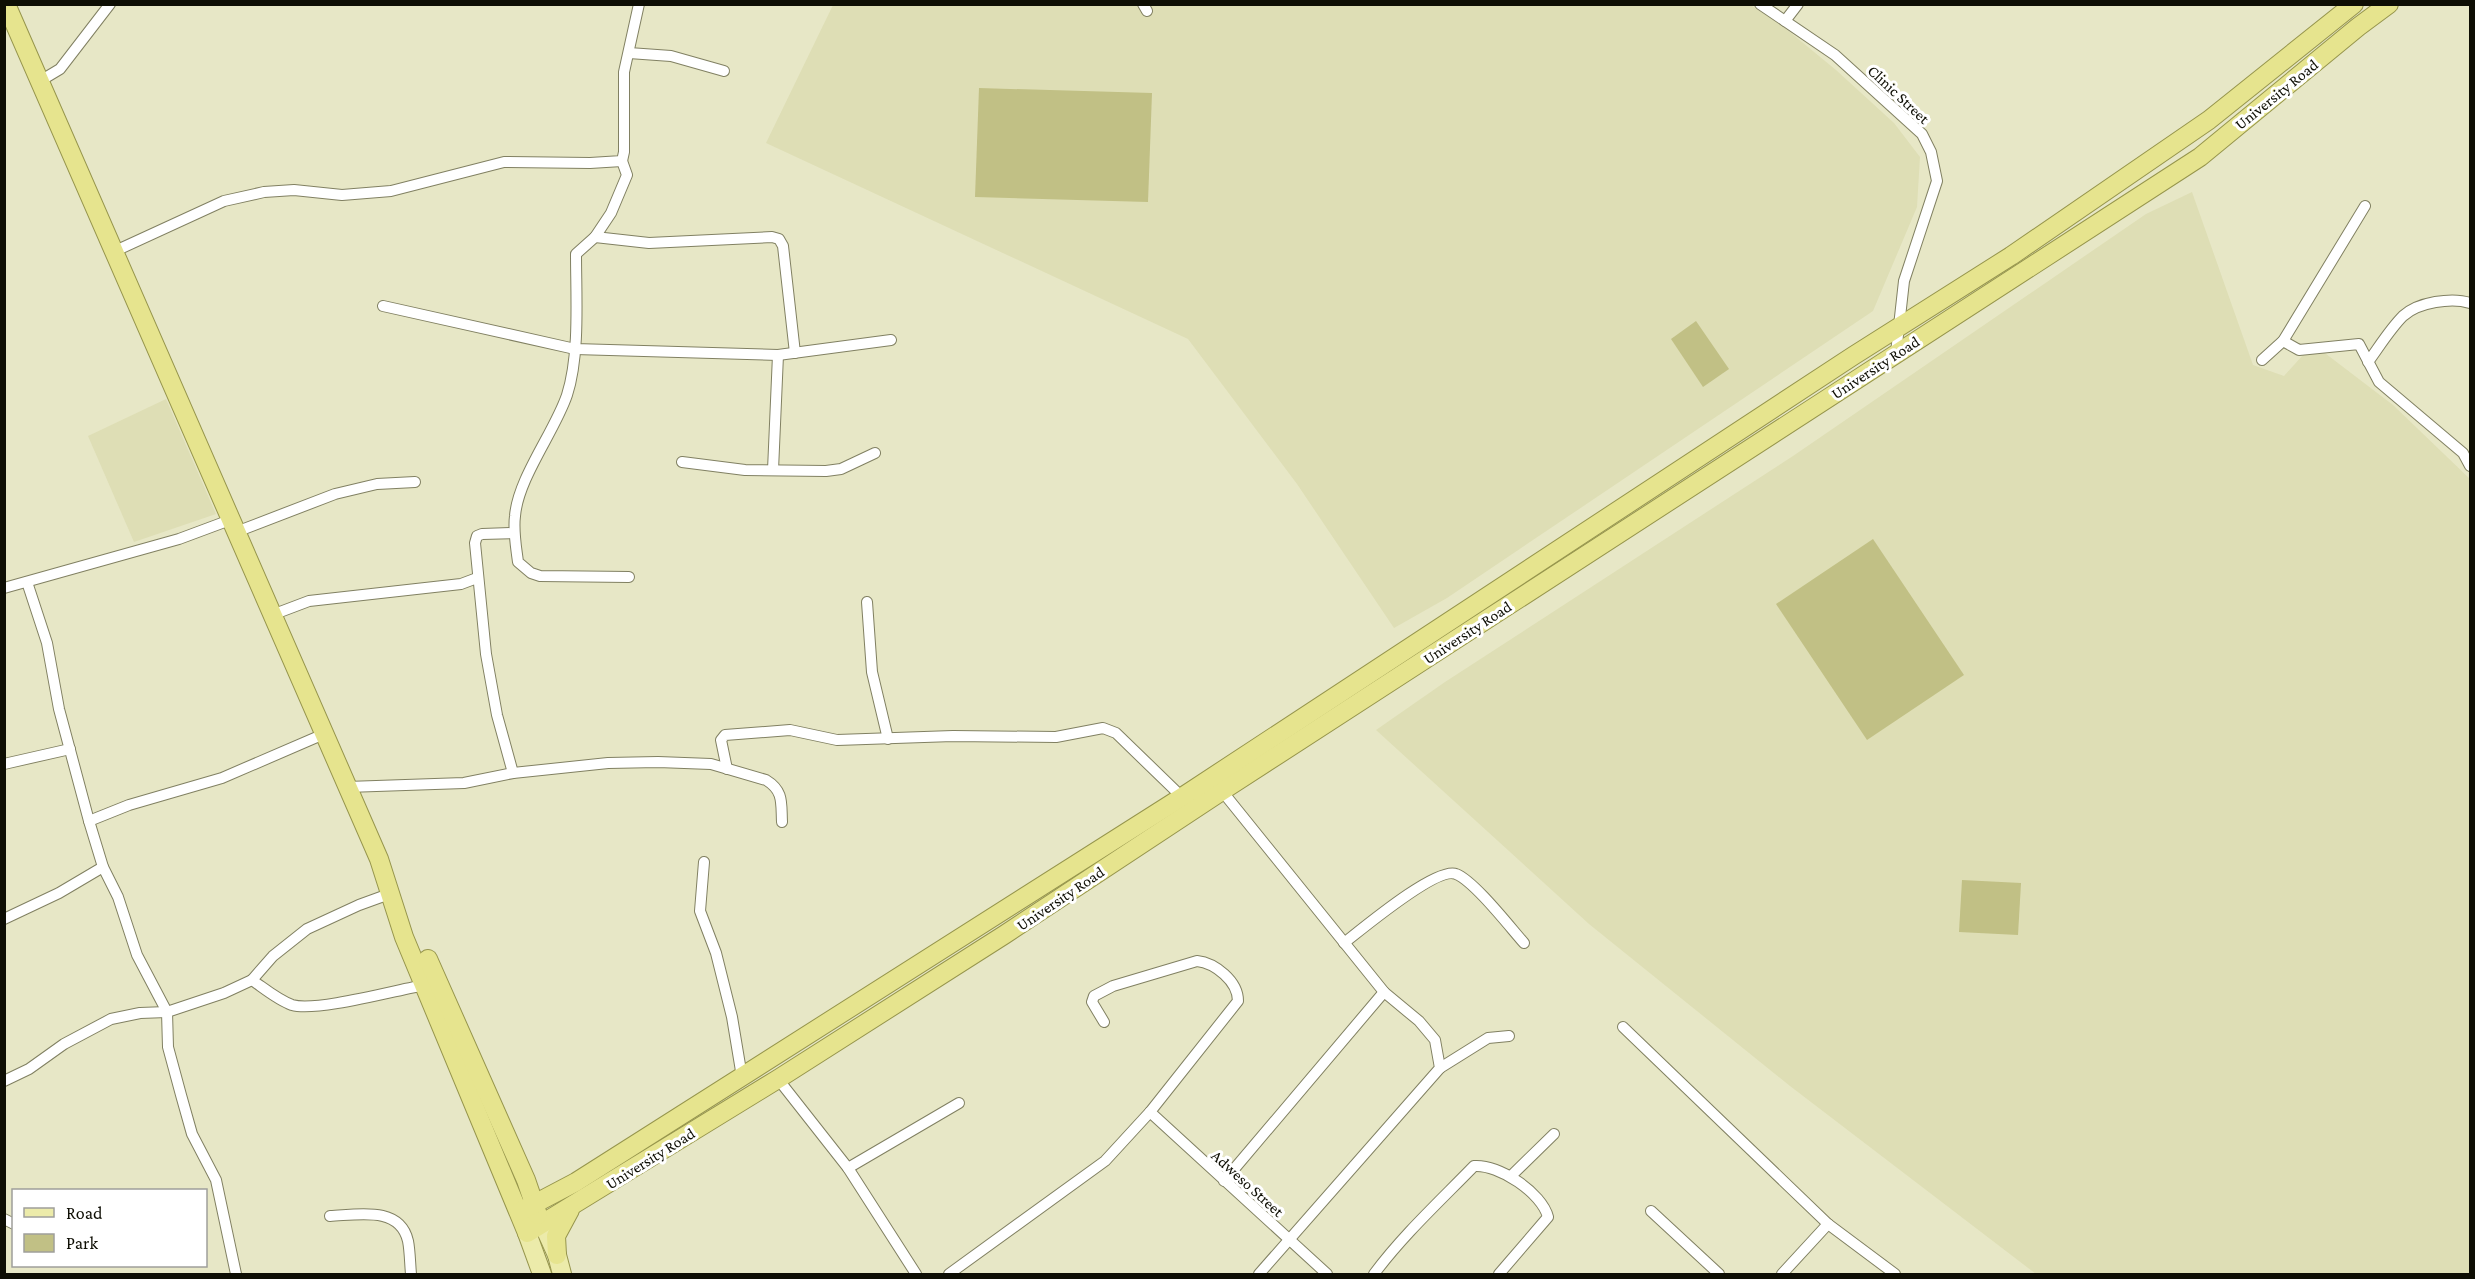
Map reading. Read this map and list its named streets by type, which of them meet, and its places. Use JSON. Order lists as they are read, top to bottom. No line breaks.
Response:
{"streets":{"highway":["University Road"],"street":["Clinic Street","Adweso Street"]},"crossings":[["Clinic Street","University Road"]],"legend":["Road","Park"]}
